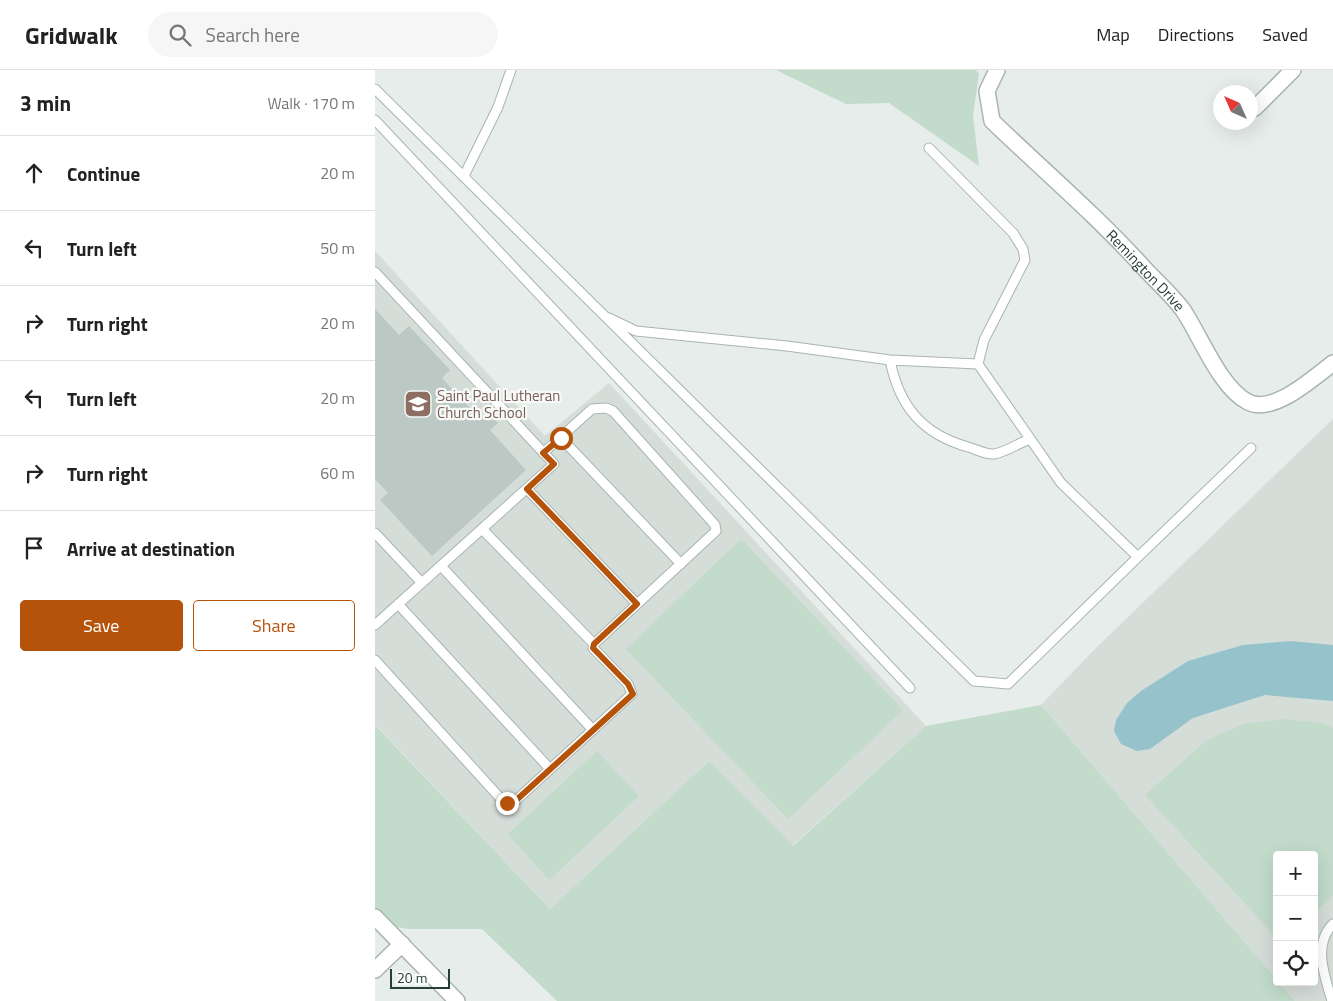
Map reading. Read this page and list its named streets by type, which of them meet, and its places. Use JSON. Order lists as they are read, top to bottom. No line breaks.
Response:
{"streets":{"street":["Remington Drive"]},"places":{"school or university":["Saint Paul Lutheran Church School"]},"scale_bar":"20 m","north":"top left","page":{"header":"Gridwalk","search":"Search here","nav":["Map","Directions","Saved"],"heading":["3 min","Walk · 170 m"],"list":[["Continue","20 m"],["Turn left","50 m"],["Turn right","20 m"],["Turn left","20 m"],["Turn right","60 m"],"Arrive at destination"],"buttons":["Save","Share"],"map_buttons":["+","−"],"scale":"20 m"}}
